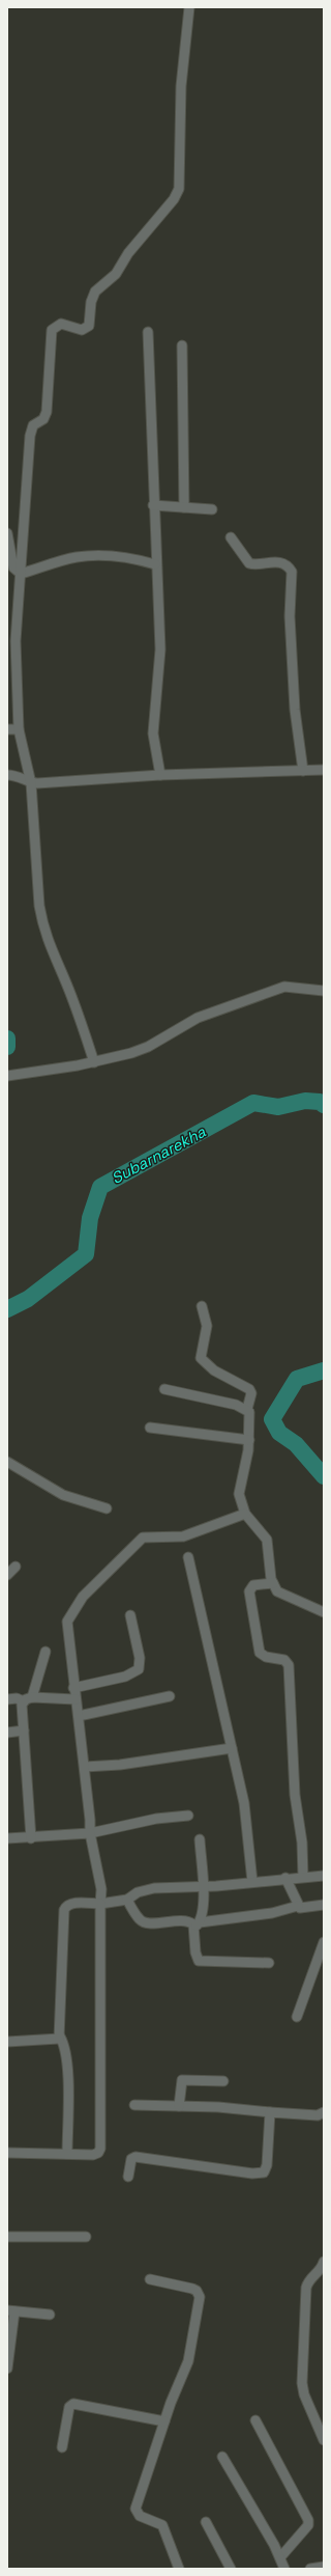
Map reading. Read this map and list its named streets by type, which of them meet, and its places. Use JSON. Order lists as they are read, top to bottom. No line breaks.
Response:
{"water":["Subarnarekha"]}
